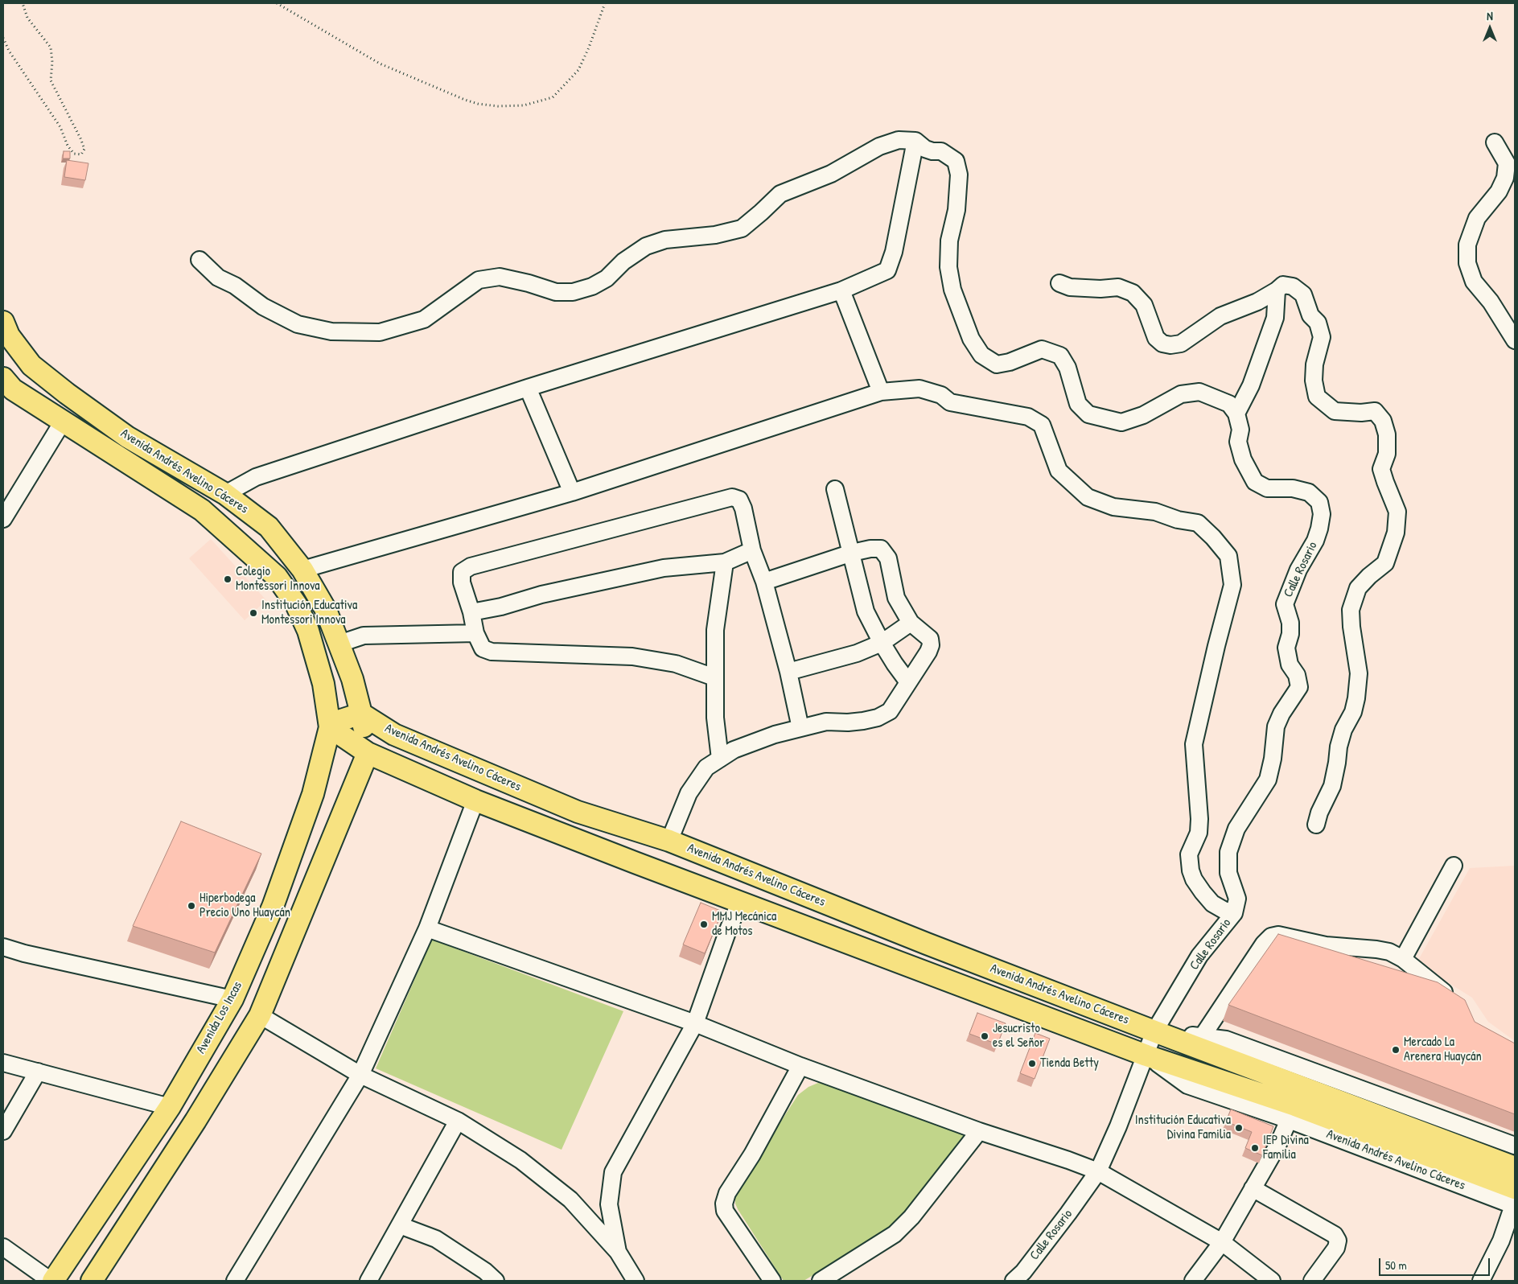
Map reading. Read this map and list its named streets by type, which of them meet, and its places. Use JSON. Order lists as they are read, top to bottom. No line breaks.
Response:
{"streets":{"main road":["Avenida Andrés Avelino Cáceres","Avenida Los Incas"],"street":["Calle Rosario"]},"crossings":[["Avenida Andrés Avelino Cáceres","Calle Rosario"],["Avenida Andrés Avelino Cáceres","Avenida Los Incas"]],"places":["Colegio Montessori Innova","Institución Educativa Montessori Innova","Hiperbodega Precio Uno Huaycán","MMJ Mecánica de Motos","Jesucristo es el Señor","Mercado La Arenera Huaycán","Tienda Betty","Institución Educativa Divina Familia","IEP Divina Familia"],"scale_bar":"50 m","north":"top"}
